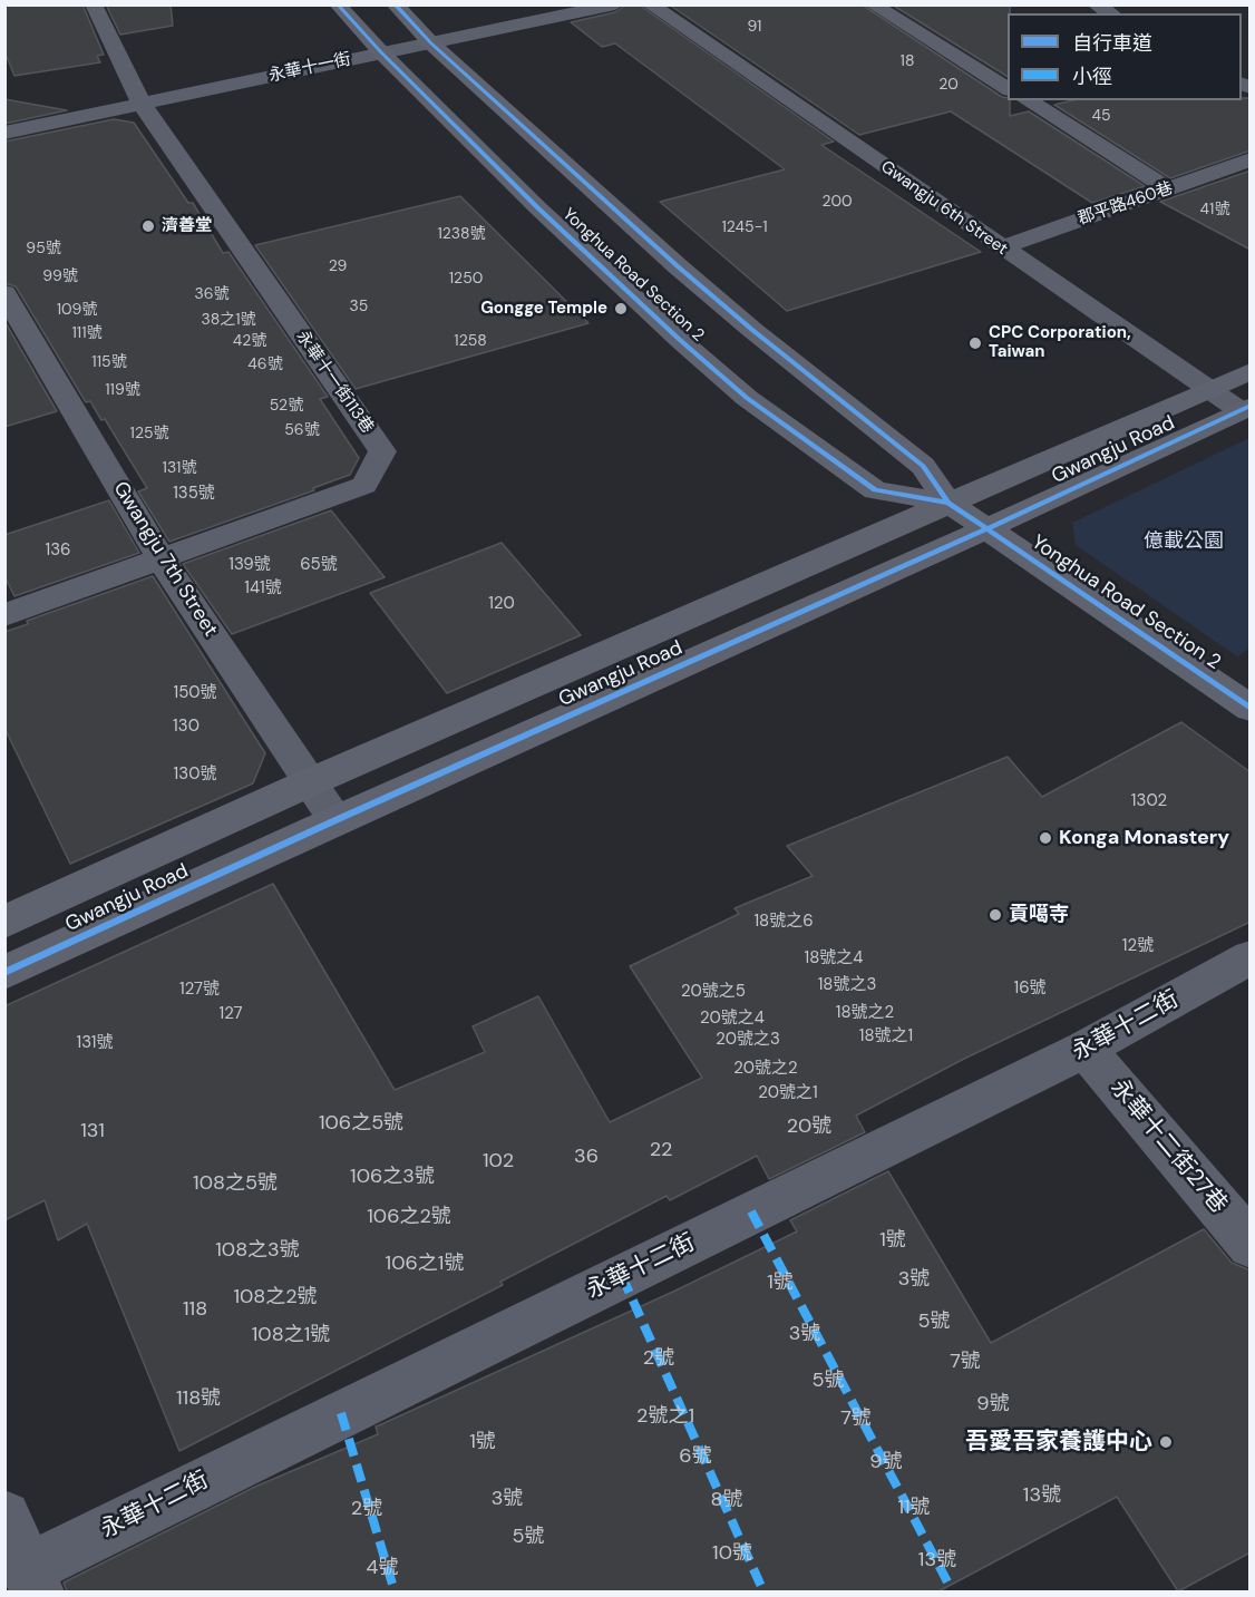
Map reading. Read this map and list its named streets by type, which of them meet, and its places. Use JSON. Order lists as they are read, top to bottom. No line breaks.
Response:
{"streets":{"street":["永華十一街","郡平路460巷","Gwangju 6th Street","Yonghua Road Section 2","永華十一街113巷","Gwangju Road","Gwangju 7th Street","永華十二街","永華十二街27巷"]},"crossings":[["永華十一街","Yonghua Road Section 2"],["永華十一街","永華十一街113巷"],["郡平路460巷","Gwangju 6th Street"],["Gwangju 6th Street","Gwangju Road"],["Yonghua Road Section 2","Gwangju Road"],["永華十一街113巷","Gwangju 7th Street"],["Gwangju Road","Gwangju 7th Street"],["永華十二街","永華十二街27巷"]],"parks":["億載公園"],"places":["濟善堂","Gongge Temple","CPC Corporation, Taiwan","Konga Monastery","貢噶寺","吾愛吾家養護中心"],"house_numbers":["91","18","20","45","200","41號","1245-1","1238號","95號","29","99號","1250","36號","35","109號","38之1號","111號","42號","1258","115號","46號","119號","52號","56號","125號","131號","135號","136","139號","65號","141號","120","150號","130","130號","1302","18號之6","12號","18號之4","18號之3","16號","127號","20號之5","18號之2","127","20號之4","18號之1","20號之3","131號","20號之2","20號之1","106之5號","20號","131","22","36","102","106之3號","108之5號","106之2號","1號","108之3號","106之1號","3號","1號","108之2號","118","5號","3號","108之1號","2號","7號","5號","118號","9號","2號之1","7號","1號","6號","9號","13號","3號","8號","11號","2號","5號","10號","13號","4號"],"legend":["自行車道","小徑"]}
